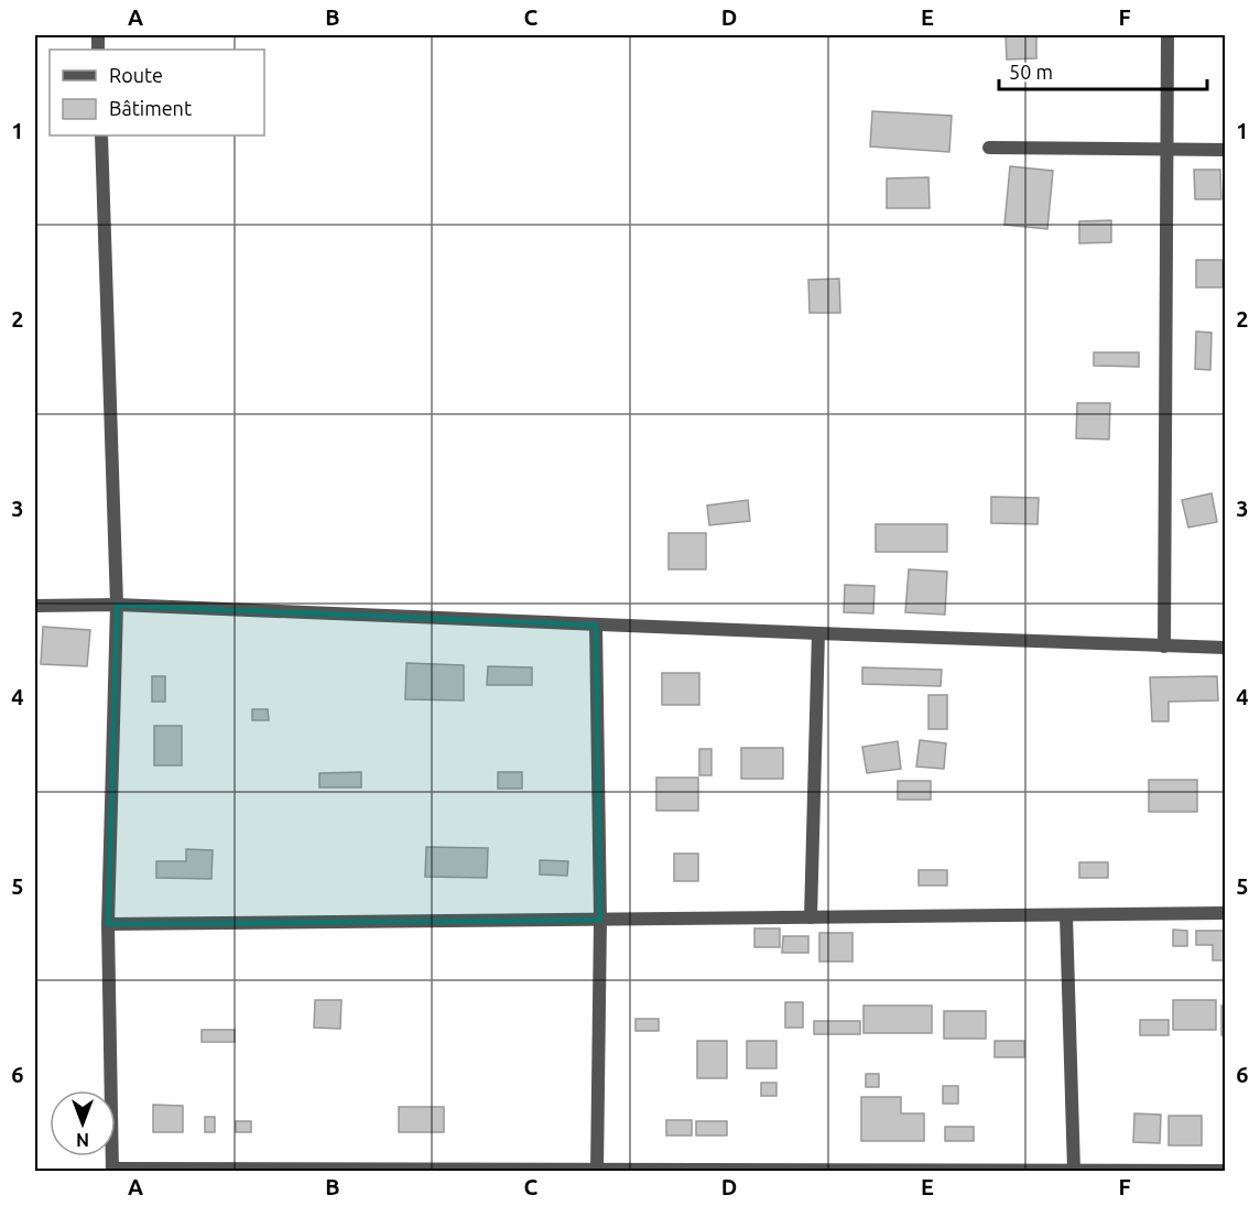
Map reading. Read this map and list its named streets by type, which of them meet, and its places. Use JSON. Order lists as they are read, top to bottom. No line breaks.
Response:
{"legend":["Route","Bâtiment"],"scale_bar":"50 m","north":"bottom","grid":{"columns":["A","B","C","D","E","F"],"rows":["1","2","3","4","5","6"]}}
